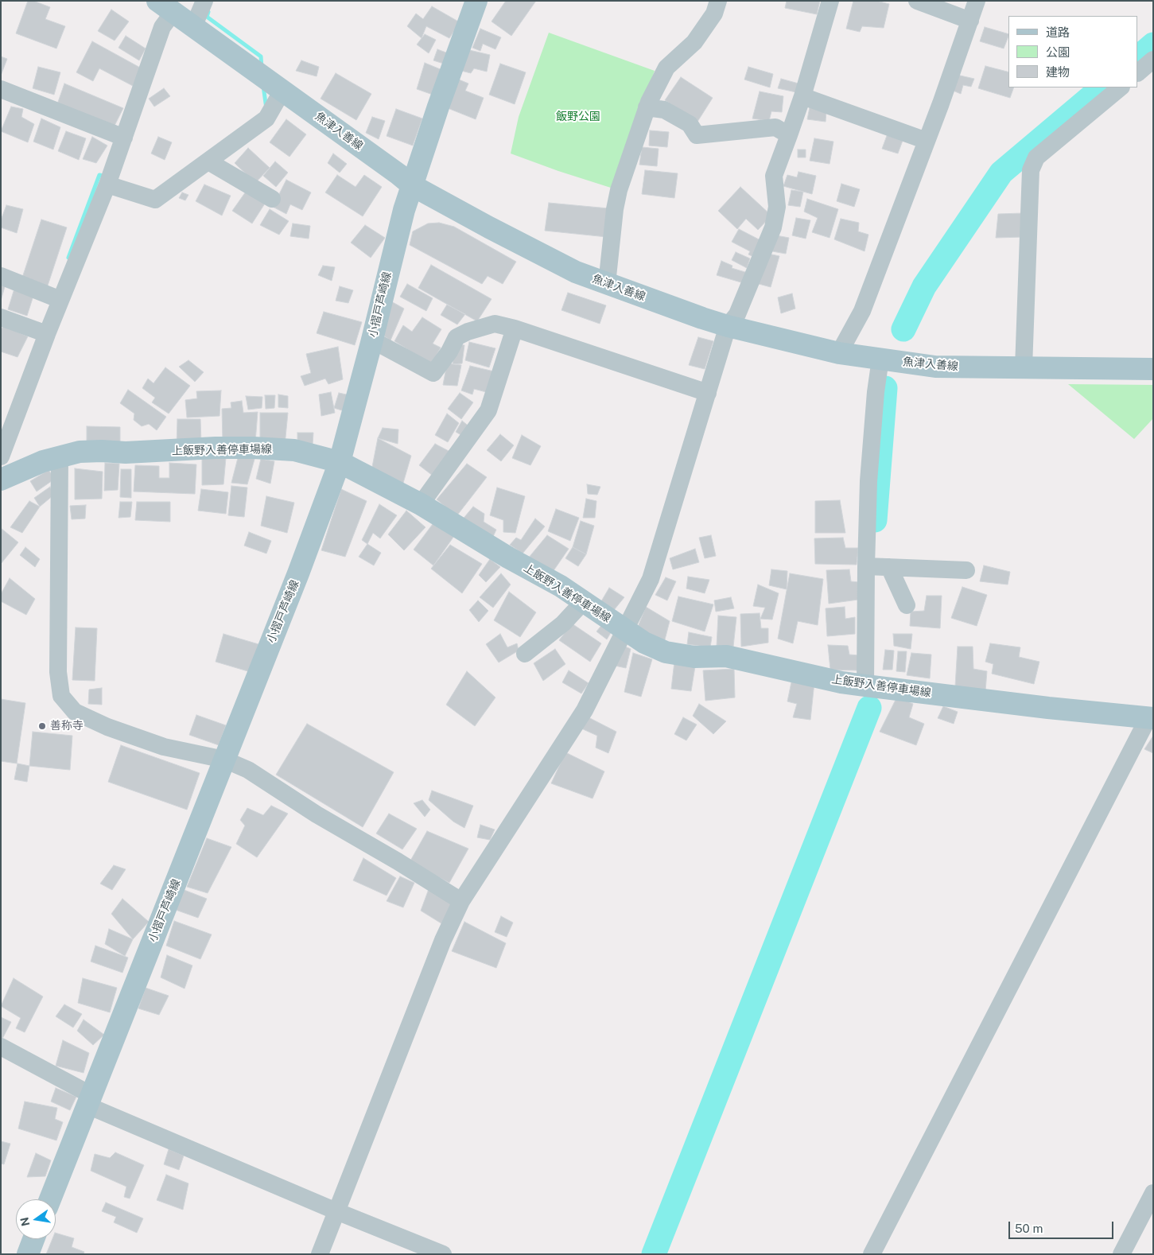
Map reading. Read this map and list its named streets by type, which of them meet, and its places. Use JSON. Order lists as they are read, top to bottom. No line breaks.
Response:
{"streets":{"main road":["魚津入善線","小摺戸芦崎線","上飯野入善停車場線"]},"crossings":[["魚津入善線","小摺戸芦崎線"],["小摺戸芦崎線","上飯野入善停車場線"]],"parks":["飯野公園"],"places":["善称寺"],"legend":["道路","公園","建物"],"scale_bar":"50 m","north":"left"}
